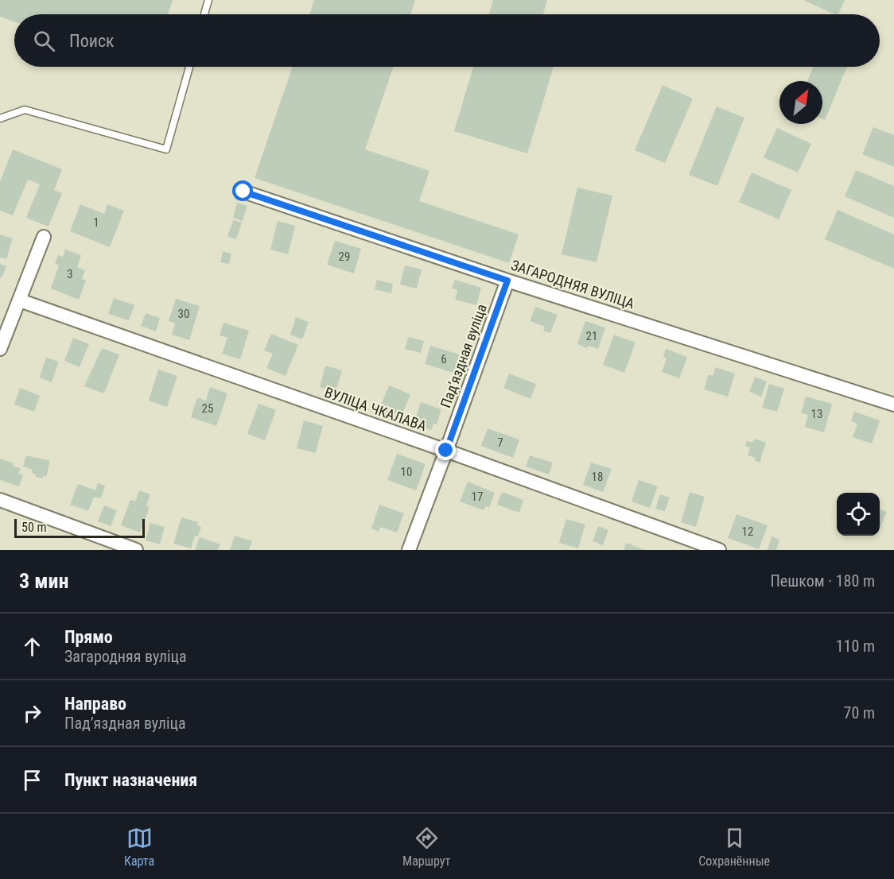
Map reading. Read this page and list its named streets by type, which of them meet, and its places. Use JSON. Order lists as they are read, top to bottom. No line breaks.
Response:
{"streets":{"street":["ЗАГАРОДНЯЯ ВУЛІЦА","Падʼяздная вуліца","ВУЛІЦА ЧКАЛАВА"]},"crossings":[["ЗАГАРОДНЯЯ ВУЛІЦА","Падʼяздная вуліца"],["Падʼяздная вуліца","ВУЛІЦА ЧКАЛАВА"]],"house_numbers":["1","29","3","30","21","6","25","13","7","10","18","17","12"],"scale_bar":"50 m","north":"top right","page":{"search":"Поиск","scale":"50 m","heading":["3 мин","Пешком · 180 m"],"list":[["Прямо","Загародняя вуліца","110 m"],["Направо","Падʼяздная вуліца","70 m"],"Пункт назначения"],"nav":["Карта","Маршрут","Сохранённые"]}}
